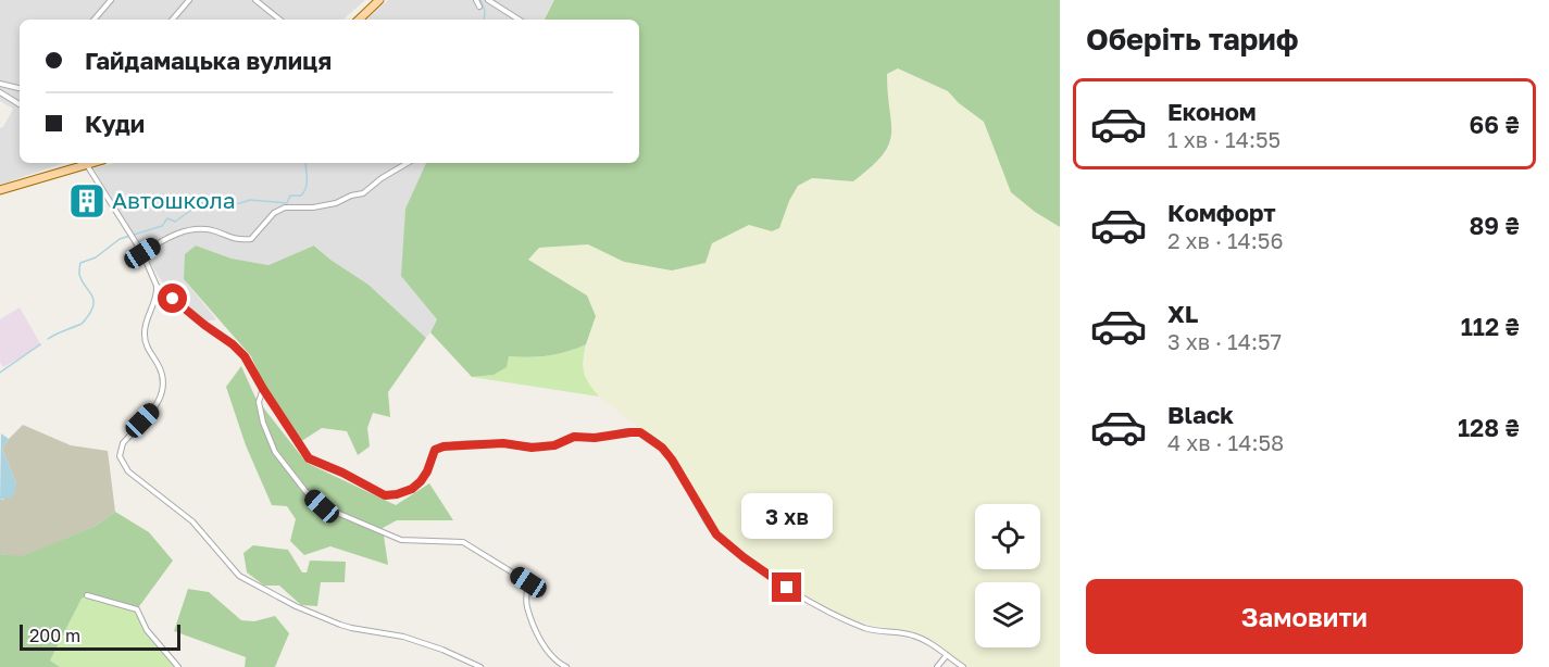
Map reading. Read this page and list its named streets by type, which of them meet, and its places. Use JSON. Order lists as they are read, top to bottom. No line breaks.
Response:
{"places":{"building":["Автошкола"]},"scale_bar":"200 m","page":{"heading":"Оберіть тариф","banner":["Гайдамацька вулиця","Куди"],"list":[{"name":"Економ","note":"1 хв · 14:55","value":"66 ₴"},{"name":"Комфорт","note":"2 хв · 14:56","value":"89 ₴"},{"name":"XL","note":"3 хв · 14:57","value":"112 ₴"},{"name":"Black","note":"4 хв · 14:58","value":"128 ₴"}],"bubble":"3 хв","buttons":"Замовити","scale":"200 m"}}
